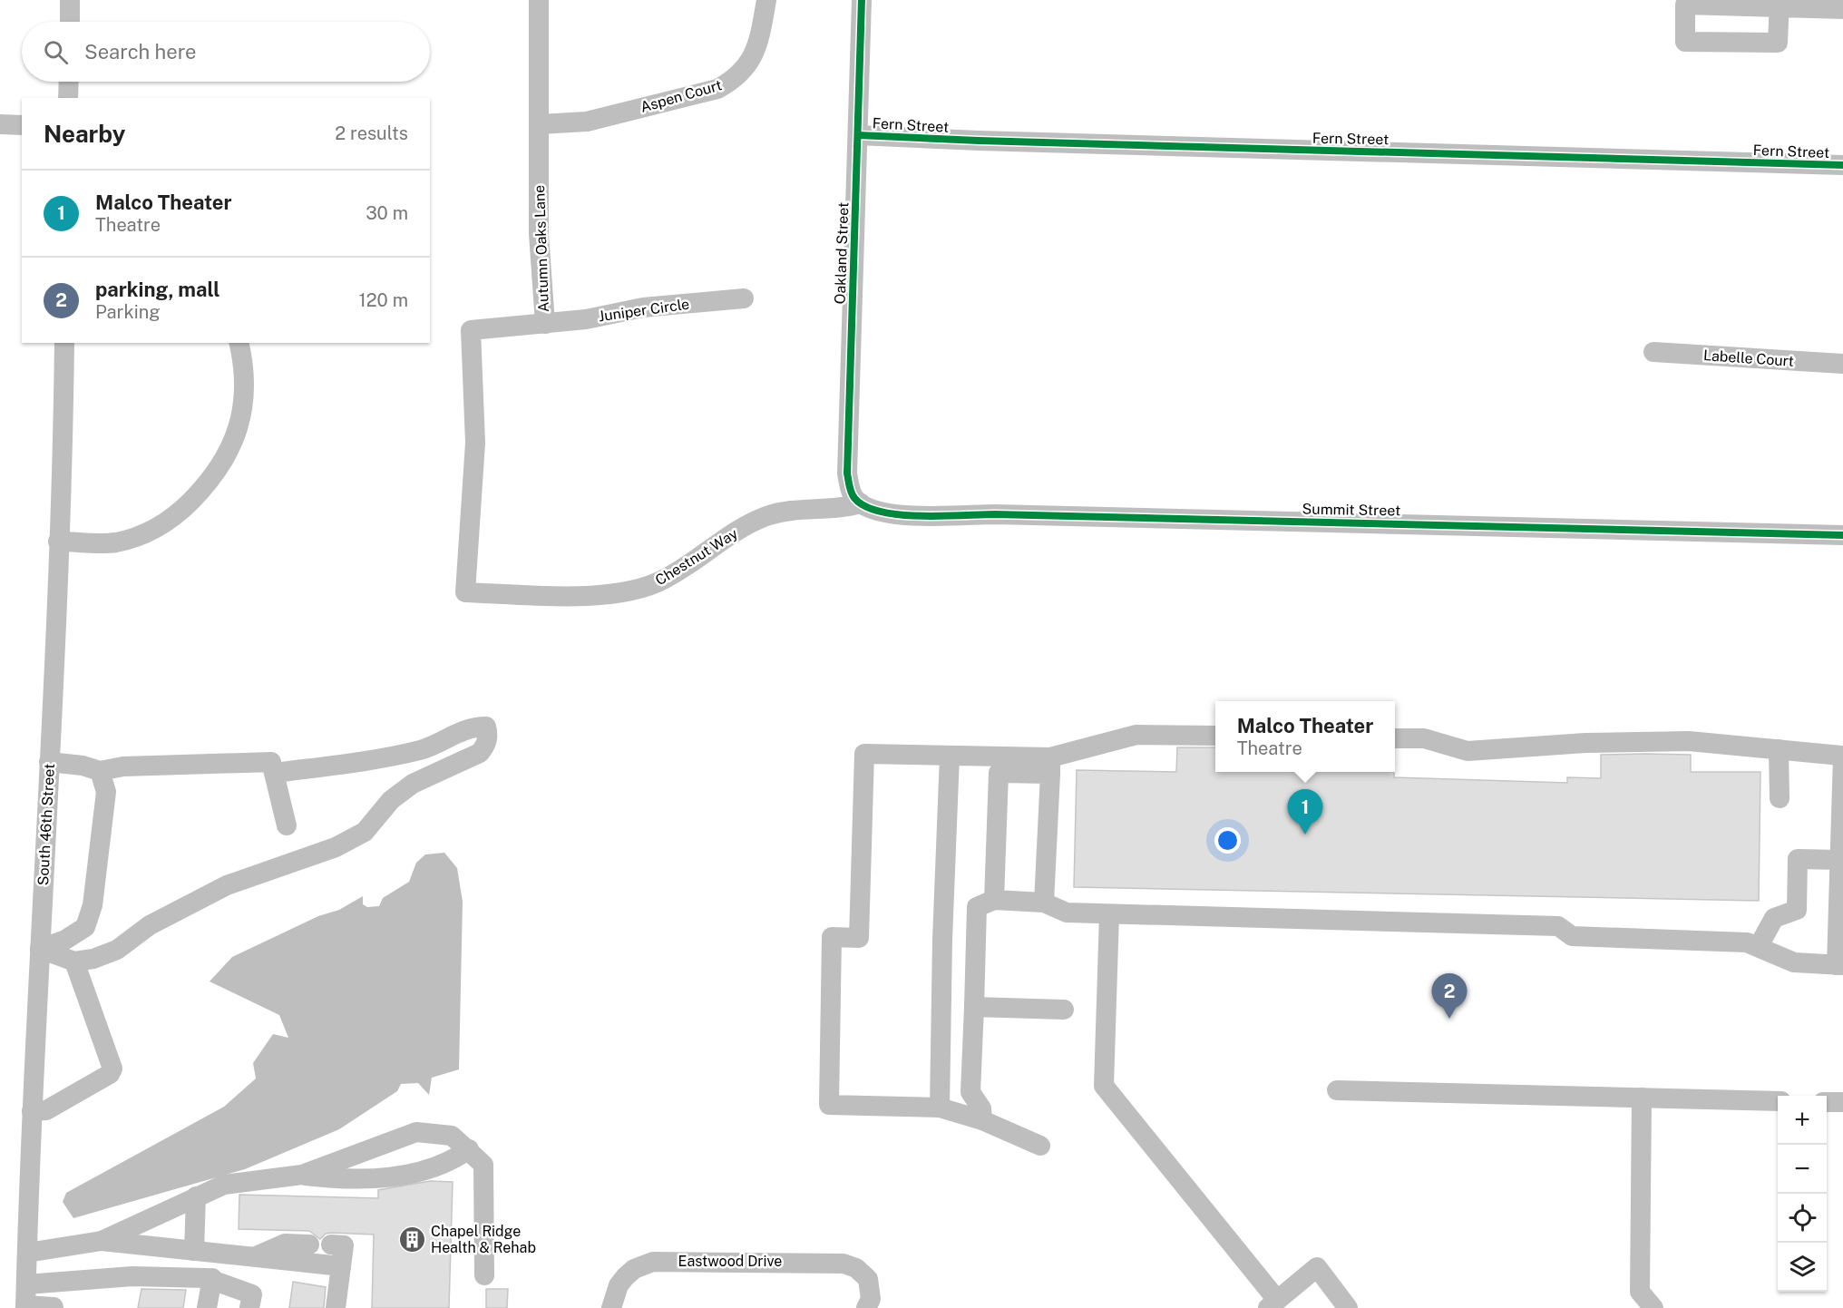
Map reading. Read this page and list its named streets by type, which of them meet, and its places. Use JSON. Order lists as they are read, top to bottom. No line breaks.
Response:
{"streets":{"street":["Aspen Court","Fern Street","Autumn Oaks Lane","Oakland Street","Juniper Circle","Labelle Court","Summit Street","Chestnut Way","South 46th Street","Eastwood Drive"]},"crossings":[["Aspen Court","Autumn Oaks Lane"],["Fern Street","Oakland Street"],["Autumn Oaks Lane","Juniper Circle"],["Autumn Oaks Lane","Chestnut Way"],["Oakland Street","Summit Street"],["Oakland Street","Chestnut Way"],["Summit Street","Chestnut Way"]],"places":{"building":["Chapel Ridge Health & Rehab"]},"page":{"search":"Search here","heading":["Nearby","2 results"],"list":[{"mark":"1","name":"Malco Theater","note":"Theatre","value":"30 m"},{"mark":"2","name":"parking, mall","note":"Parking","value":"120 m"}],"popup":["Malco Theater","Theatre"],"pins":["1","2"],"map_buttons":["+","−"]}}
